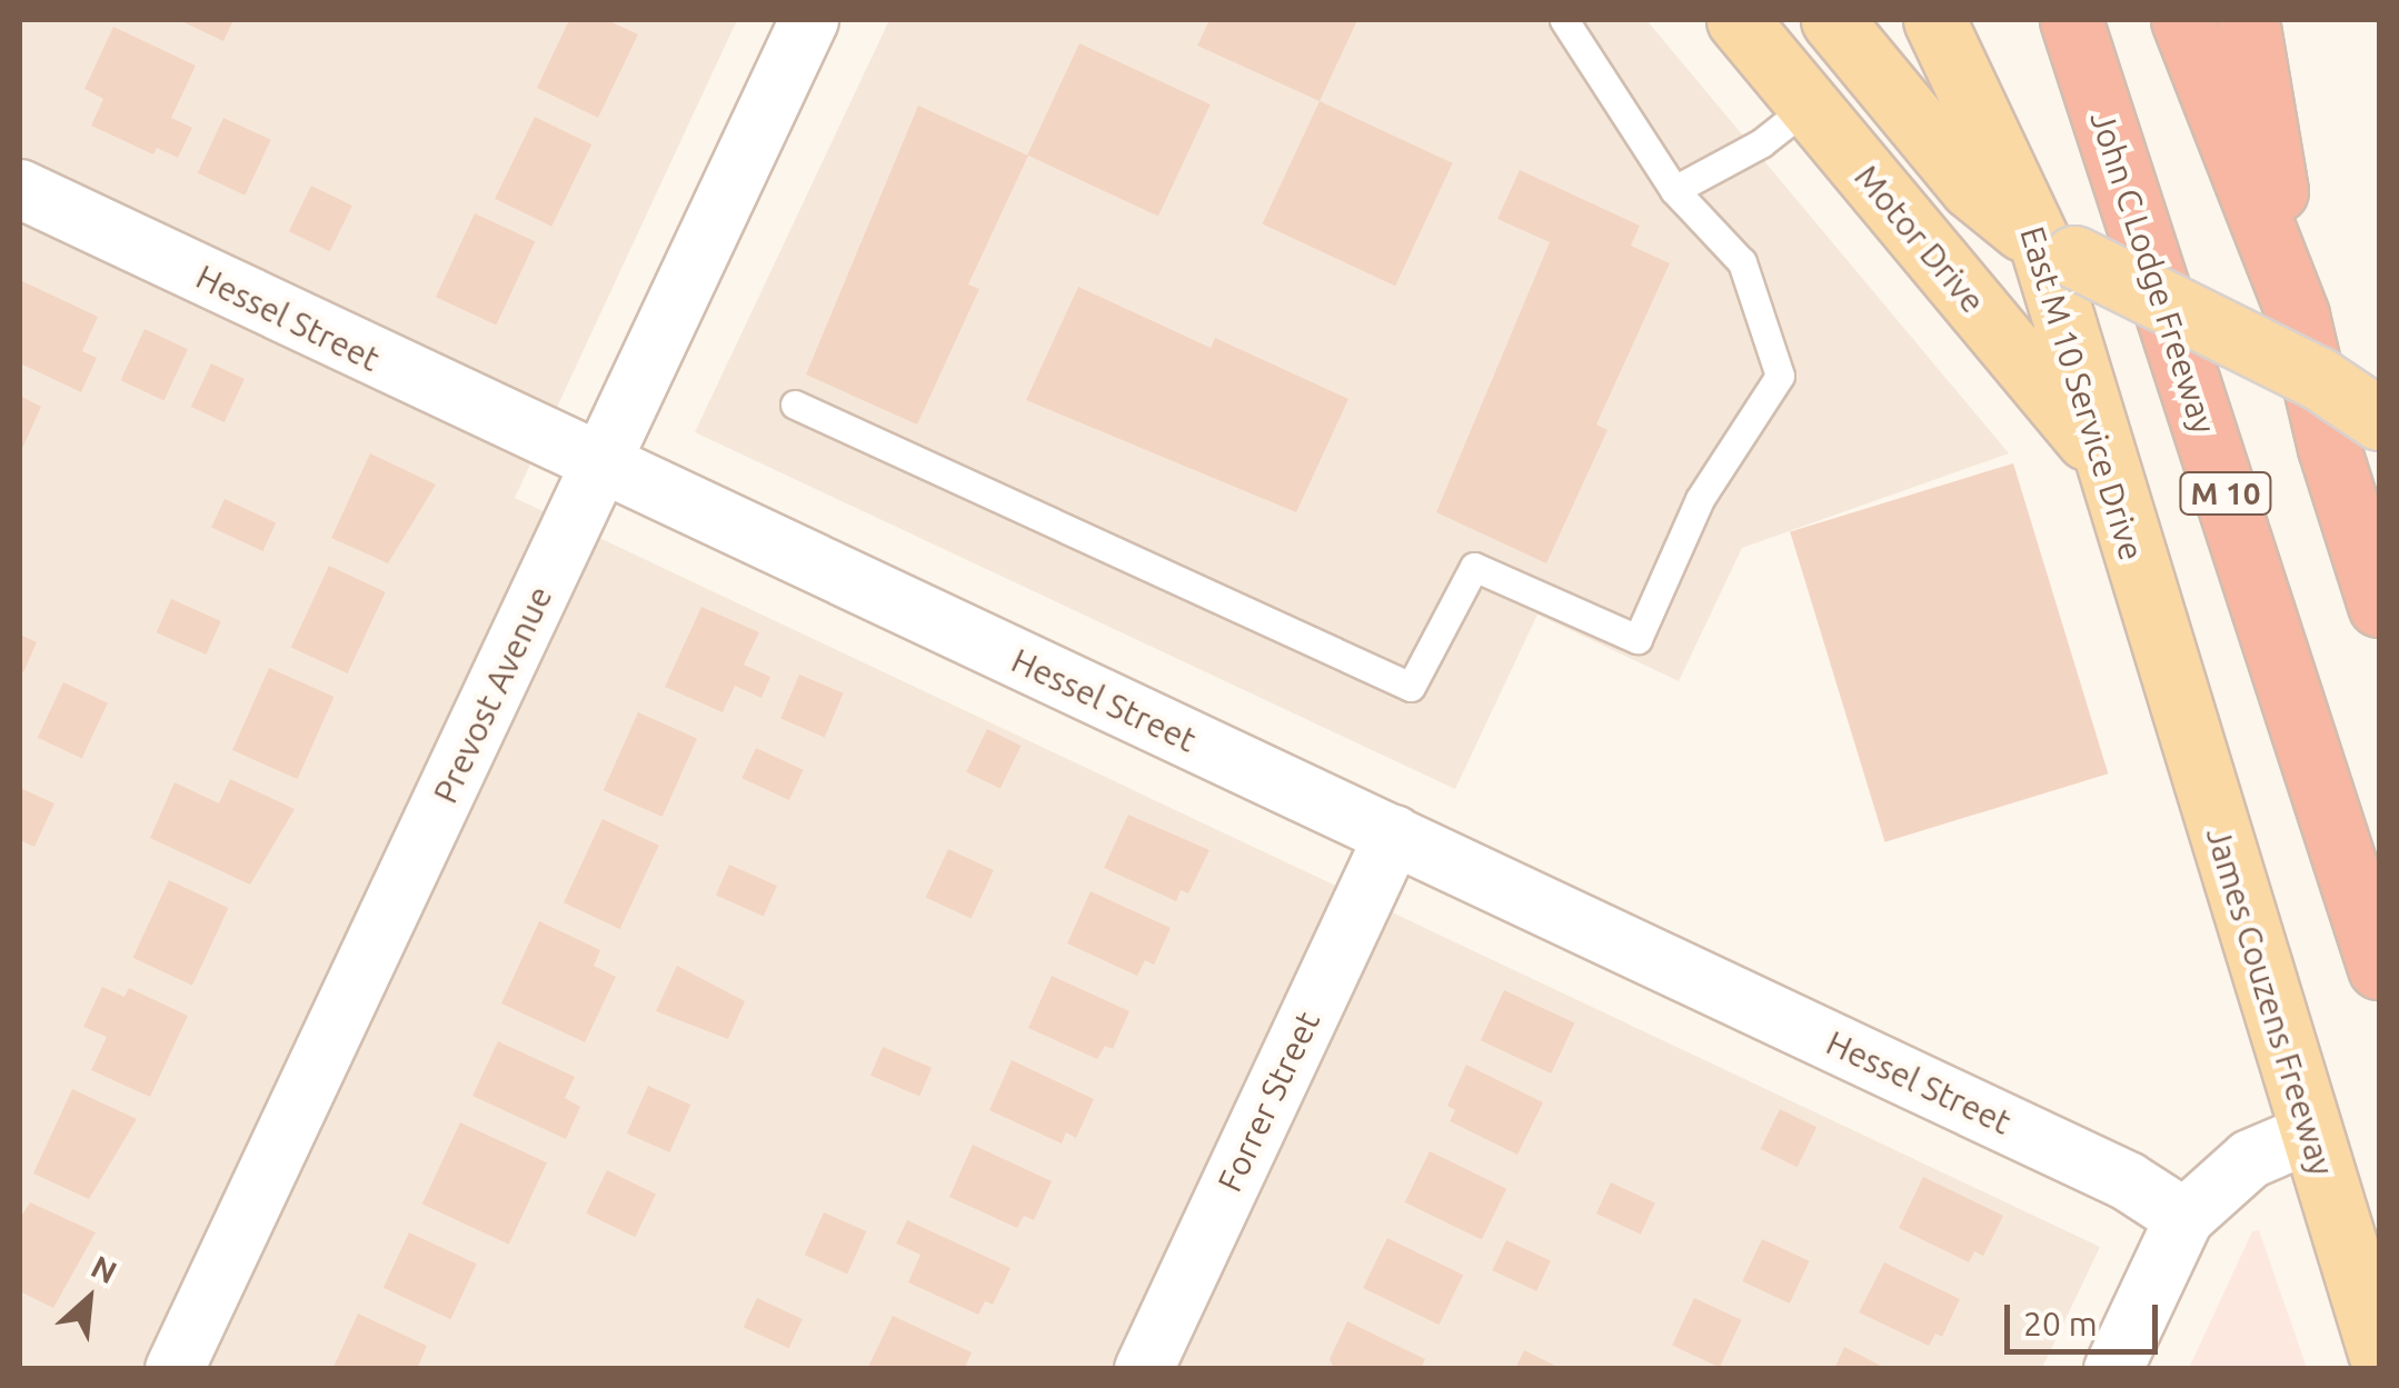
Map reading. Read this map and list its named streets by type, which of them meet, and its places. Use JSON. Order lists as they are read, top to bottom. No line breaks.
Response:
{"streets":{"highway":["John C Lodge Freeway","M 10"],"main road":["Motor Drive","East M 10 Service Drive","James Couzens Freeway"],"street":["Hessel Street","Prevost Avenue","Forrer Street"]},"crossings":[["Motor Drive","East M 10 Service Drive"],["Hessel Street","Prevost Avenue"],["Hessel Street","Forrer Street"],["East M 10 Service Drive","James Couzens Freeway"]],"scale_bar":"20 m","north":"top right"}
